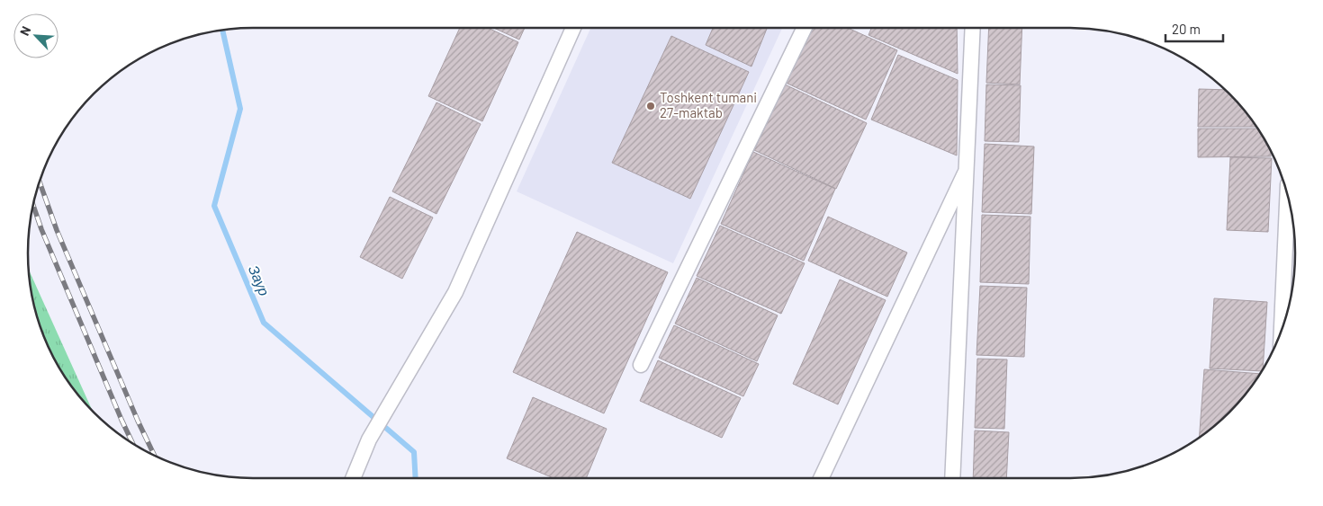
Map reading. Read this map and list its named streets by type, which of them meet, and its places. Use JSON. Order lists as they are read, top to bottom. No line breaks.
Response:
{"water":["Заур"],"places":["Toshkent tumani 27-maktab"],"scale_bar":"20 m","north":"top left"}
